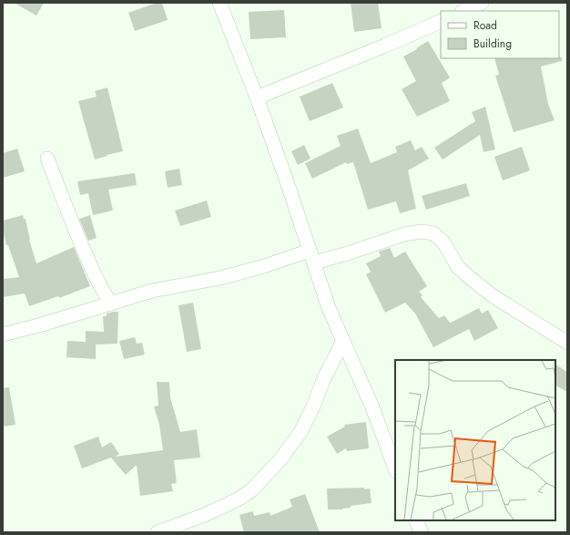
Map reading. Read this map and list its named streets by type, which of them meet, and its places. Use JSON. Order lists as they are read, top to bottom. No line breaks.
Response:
{"legend":["Road","Building"]}
